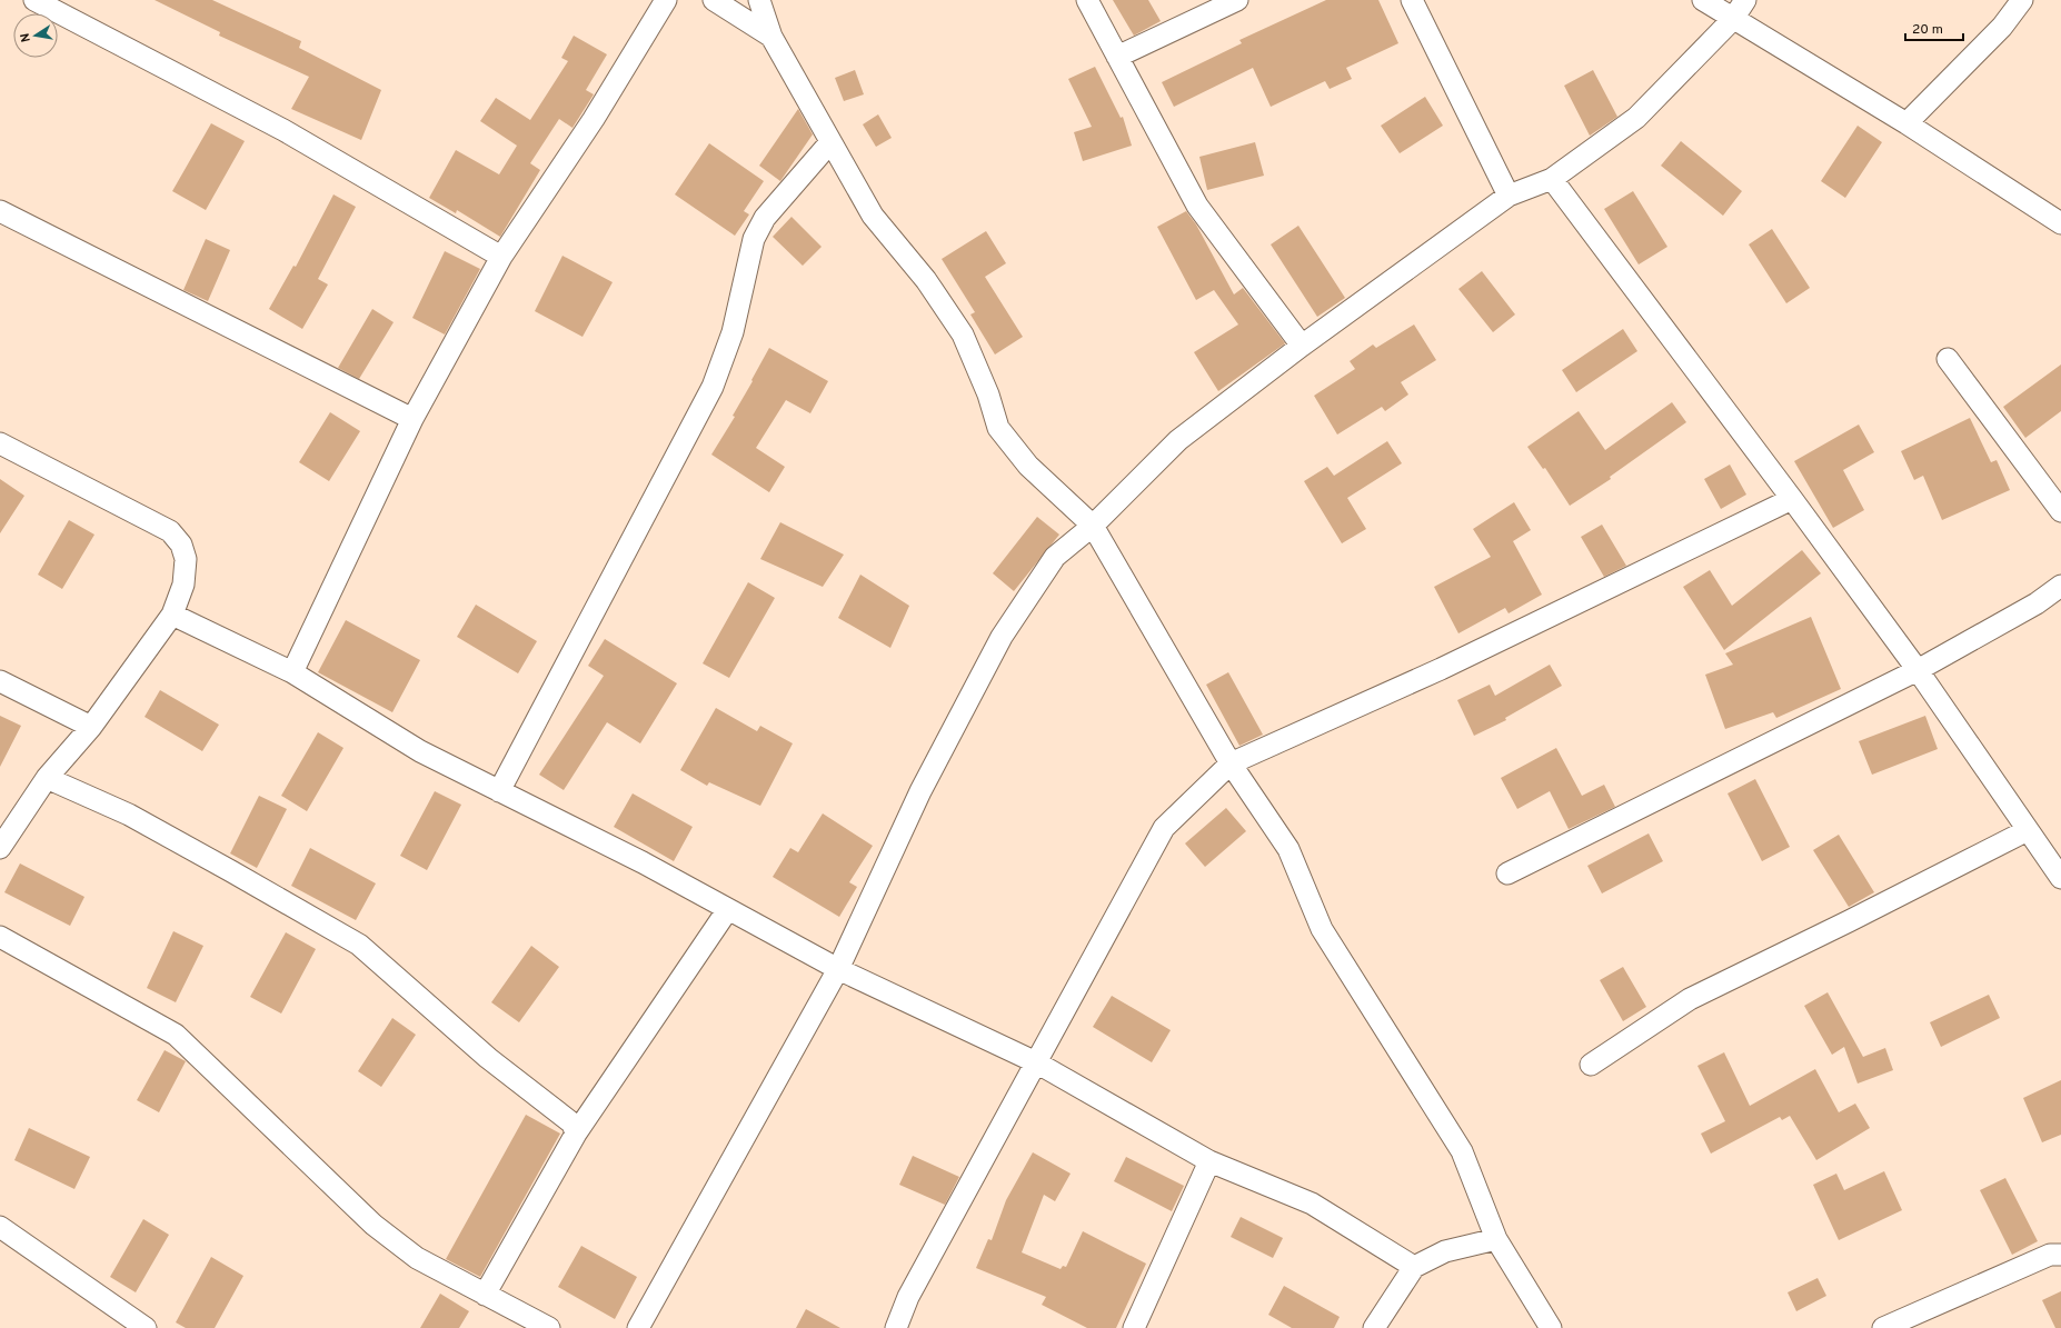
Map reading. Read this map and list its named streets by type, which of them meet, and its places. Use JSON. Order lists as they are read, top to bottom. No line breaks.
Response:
{"scale_bar":"20 m","north":"left"}
